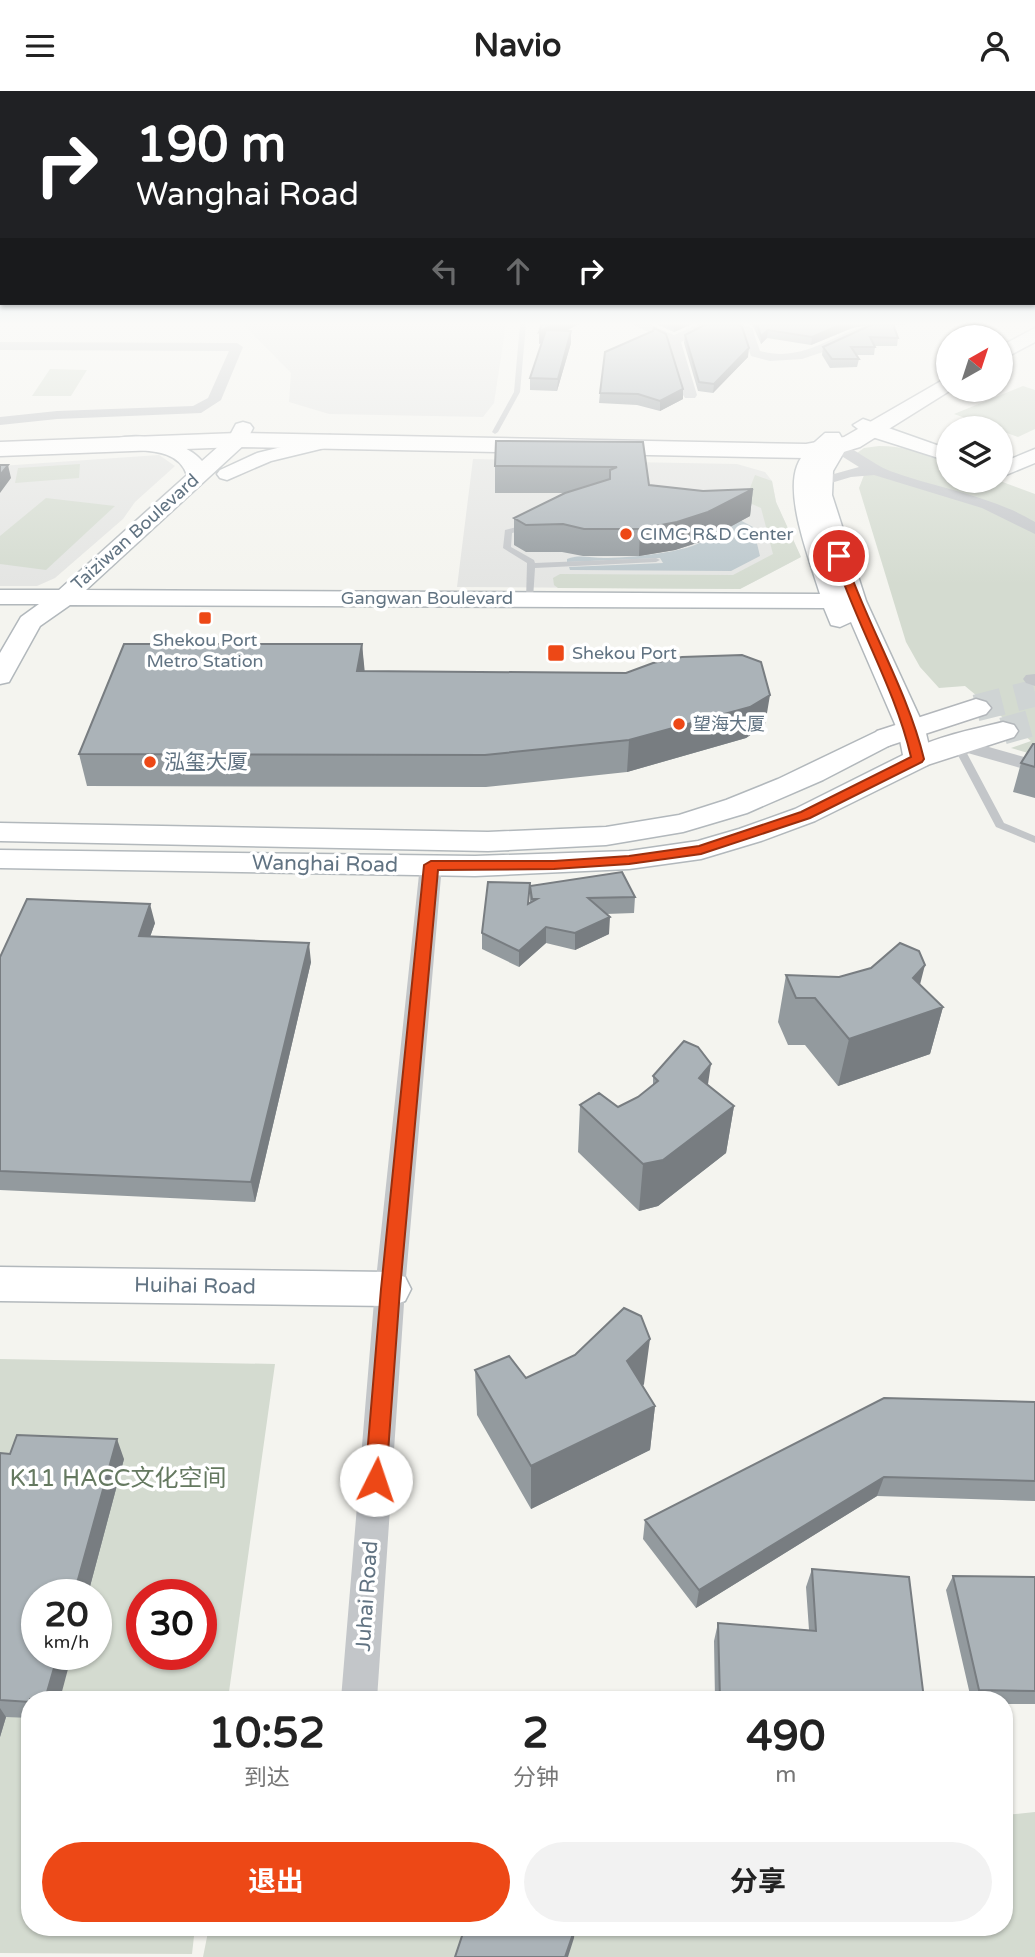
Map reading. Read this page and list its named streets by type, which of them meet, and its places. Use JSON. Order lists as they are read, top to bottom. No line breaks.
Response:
{"streets":{"main road":["Taiziwan Boulevard","Gangwan Boulevard","Wanghai Road","Huihai Road"],"street":["Juhai Road"]},"crossings":[["Taiziwan Boulevard","Gangwan Boulevard"],["Wanghai Road","Juhai Road"],["Huihai Road","Juhai Road"]],"parks":["K11 HACC文化空间"],"places":{"other":["CIMC R&D Center","望海大厦","泓玺大厦"],"transit":["Shekou Port Metro Station","Shekou Port"]},"north":"top right","page":{"header":"Navio","turn":["190 m","Wanghai Road"],"speed":"20 km/h","limit":"30","eta":["10:52","到达","2","分钟","490","m"],"buttons":["退出","分享"]}}
